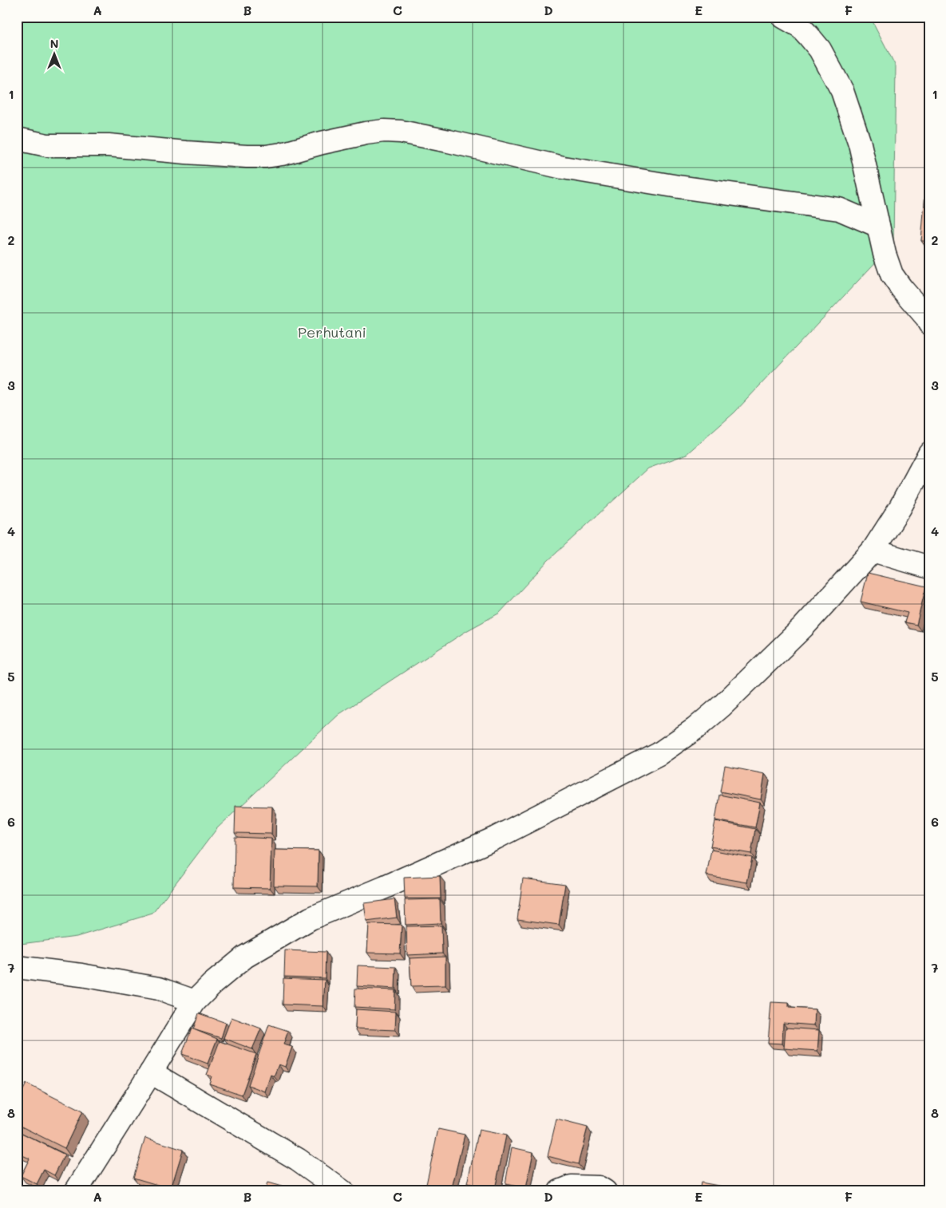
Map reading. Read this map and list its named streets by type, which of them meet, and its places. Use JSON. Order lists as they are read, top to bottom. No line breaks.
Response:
{"parks":["Perhutani"],"north":"top","grid":{"columns":["A","B","C","D","E","F"],"rows":["1","2","3","4","5","6","7","8"]}}
